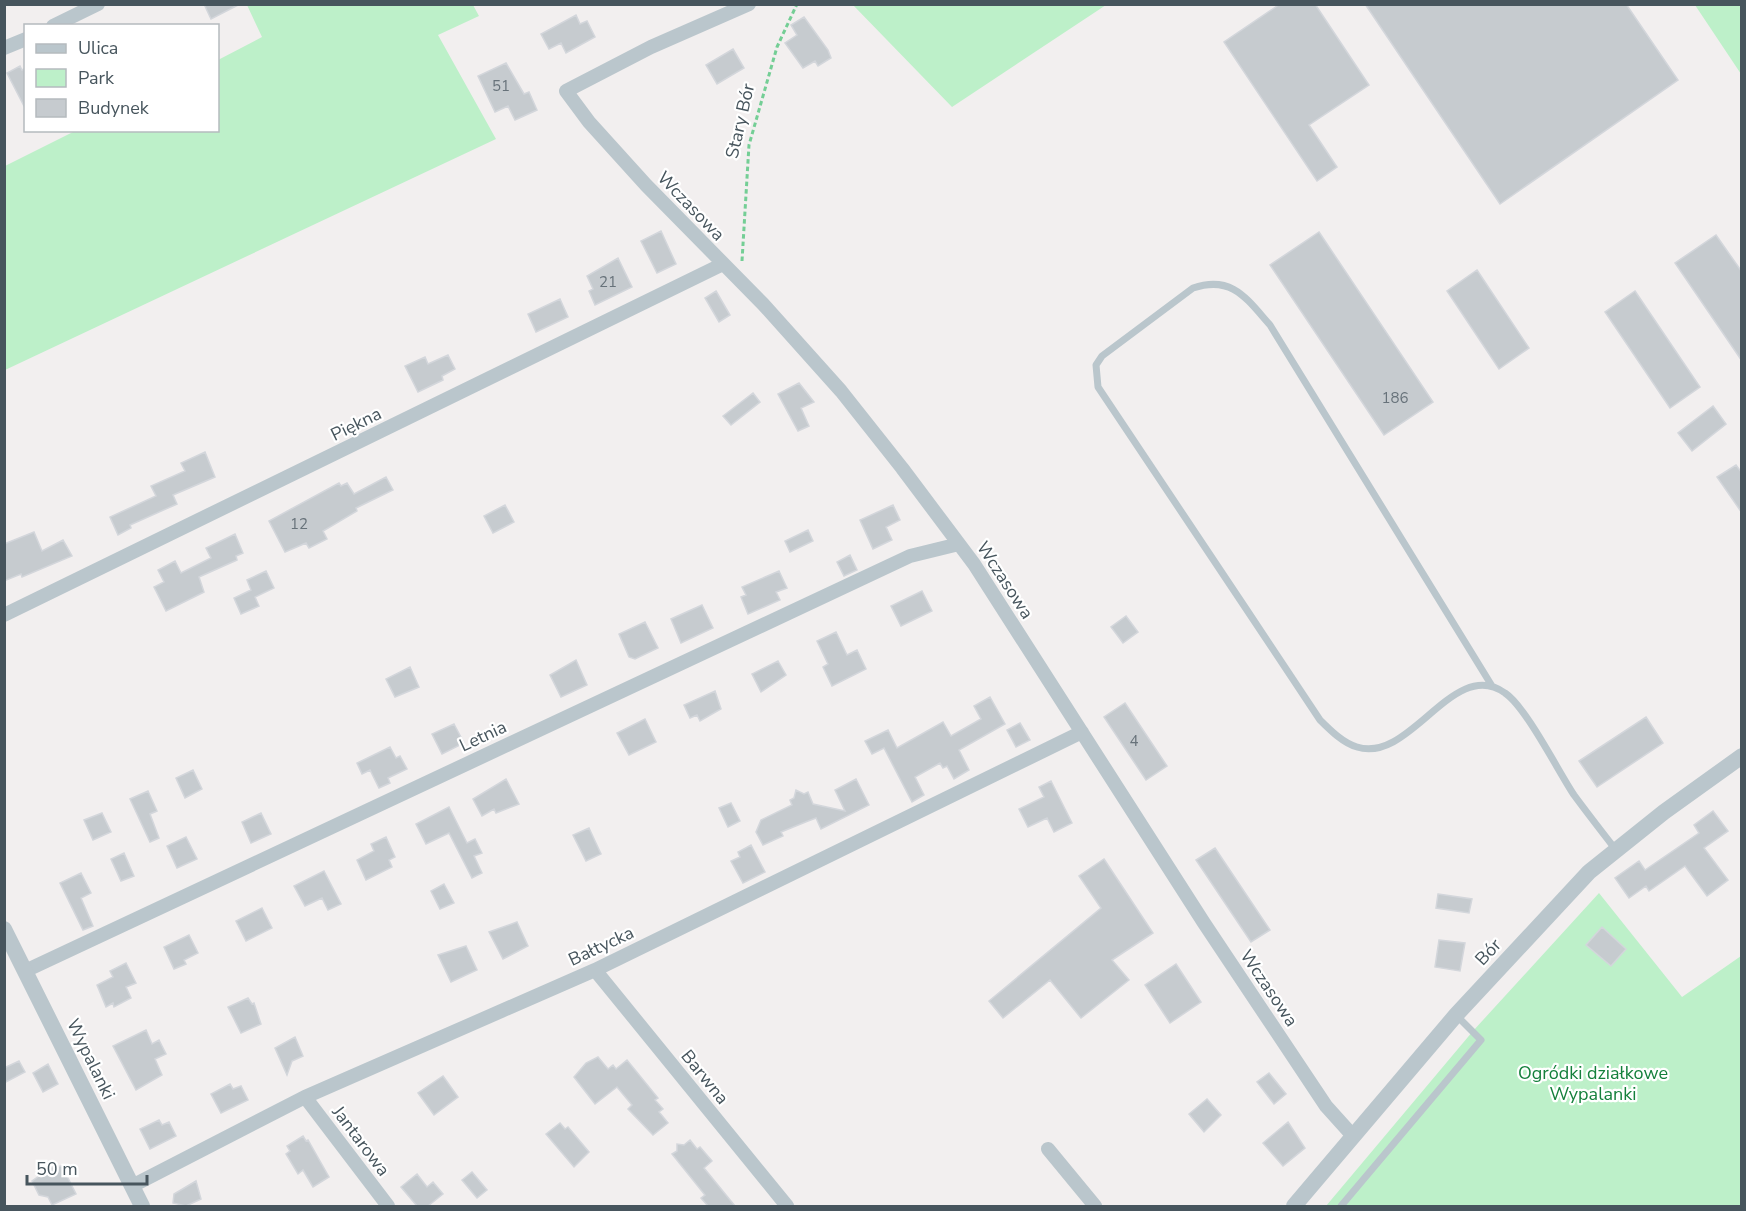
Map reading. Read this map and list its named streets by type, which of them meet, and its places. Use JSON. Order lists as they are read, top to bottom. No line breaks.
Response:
{"streets":{"street":["Wczasowa","Piękna","Letnia","Bałtycka","Bór","Wypalanki","Barwna","Jantarowa"],"path":["Stary Bór"]},"crossings":[["Stary Bór","Wczasowa"],["Wczasowa","Piękna"],["Wczasowa","Letnia"],["Wczasowa","Bałtycka"],["Wczasowa","Bór"],["Letnia","Wypalanki"],["Bałtycka","Wypalanki"],["Bałtycka","Barwna"],["Bałtycka","Jantarowa"]],"parks":["Ogródki działkowe Wypalanki"],"house_numbers":["51","21","186","12","4"],"legend":["Ulica","Park","Budynek"],"scale_bar":"50 m"}
